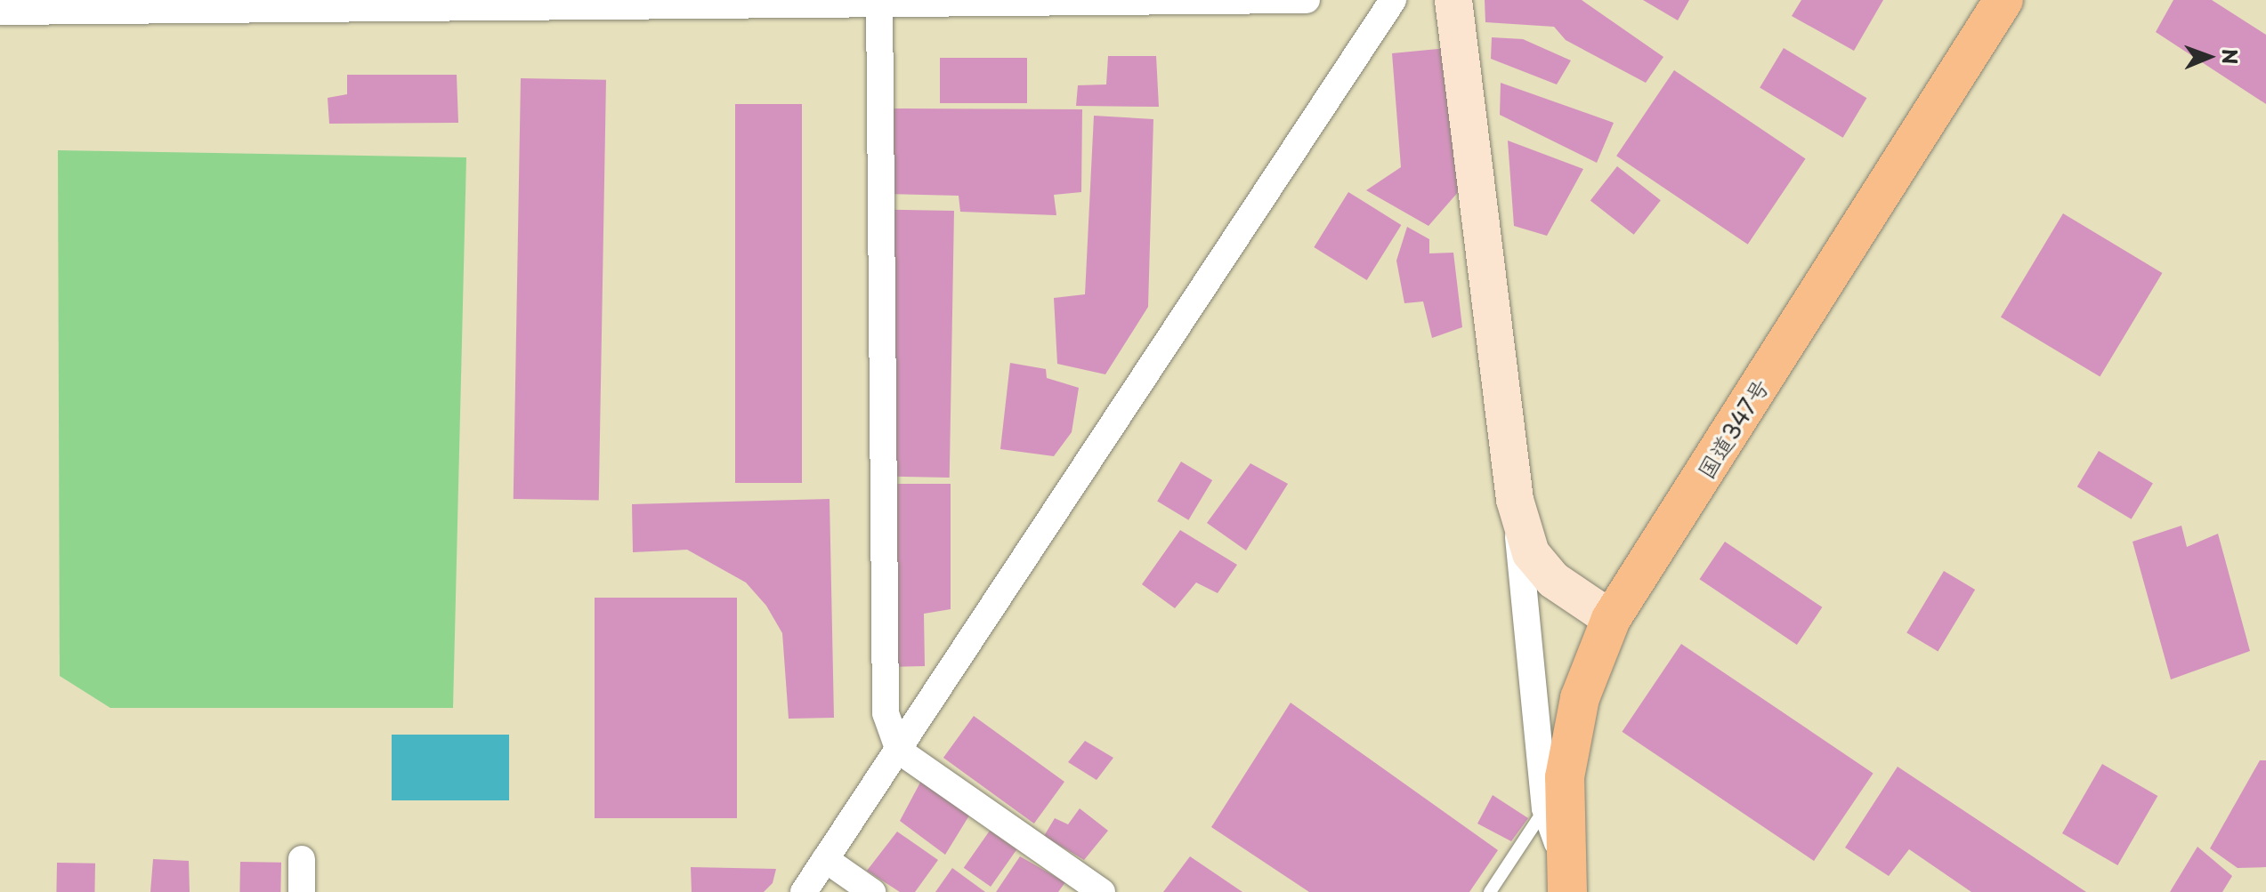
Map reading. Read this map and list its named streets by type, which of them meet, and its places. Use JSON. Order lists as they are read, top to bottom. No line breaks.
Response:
{"streets":{"highway":["国道347号"]},"north":"right"}
